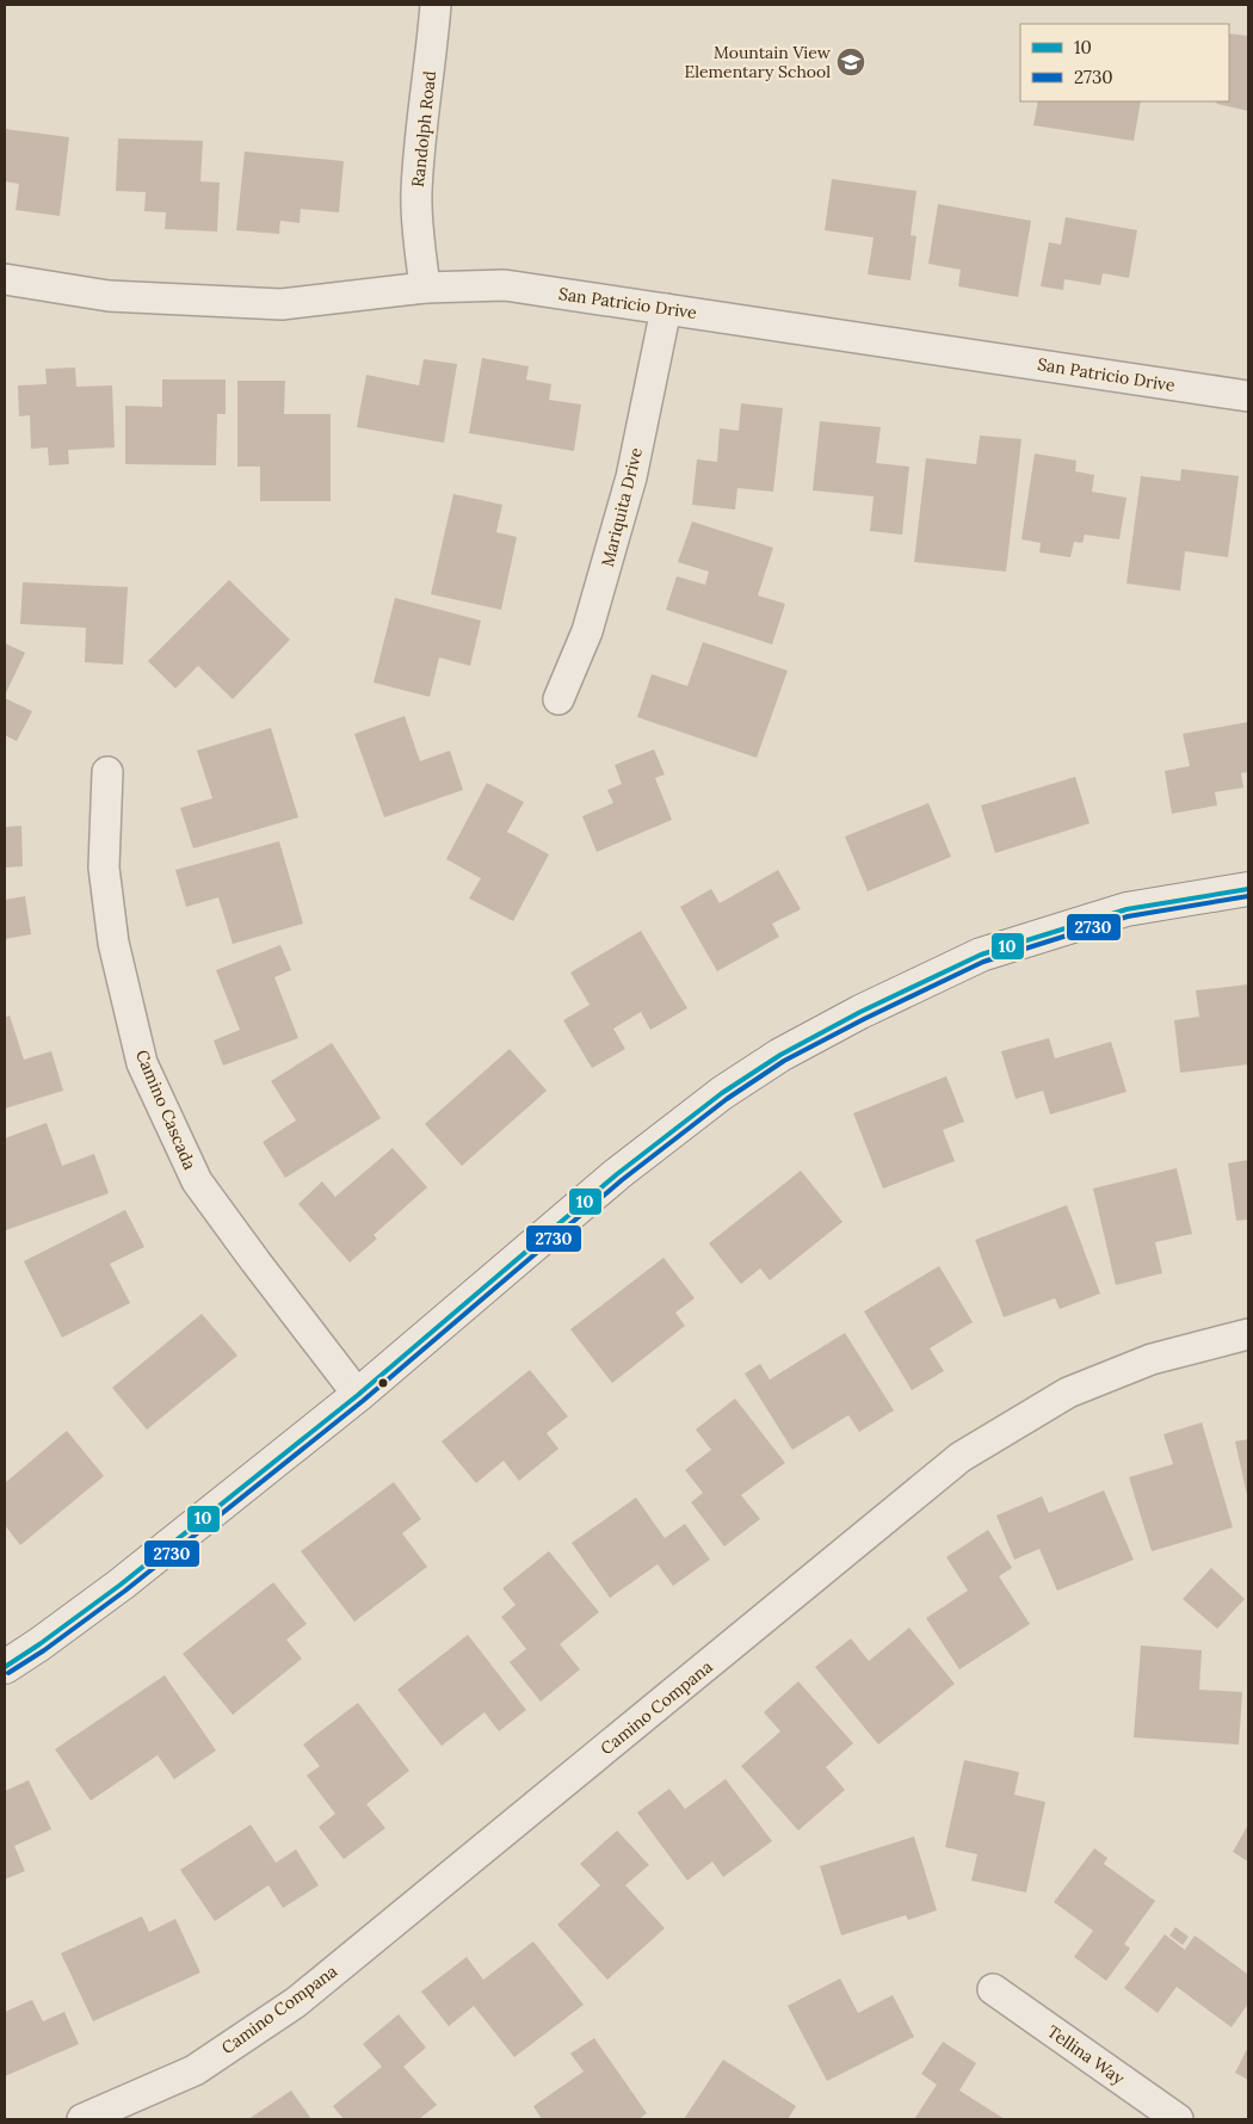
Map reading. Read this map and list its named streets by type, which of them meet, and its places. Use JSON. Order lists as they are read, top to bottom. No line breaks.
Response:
{"streets":{"street":["Randolph Road","San Patricio Drive","Mariquita Drive","Camino Cascada","Camino Compana","Tellina Way"]},"crossings":[["Randolph Road","San Patricio Drive"],["San Patricio Drive","Mariquita Drive"]],"places":{"school or university":["Mountain View Elementary School"]},"lines":["transit line 10","transit line 2730"],"legend":["10","2730"]}
